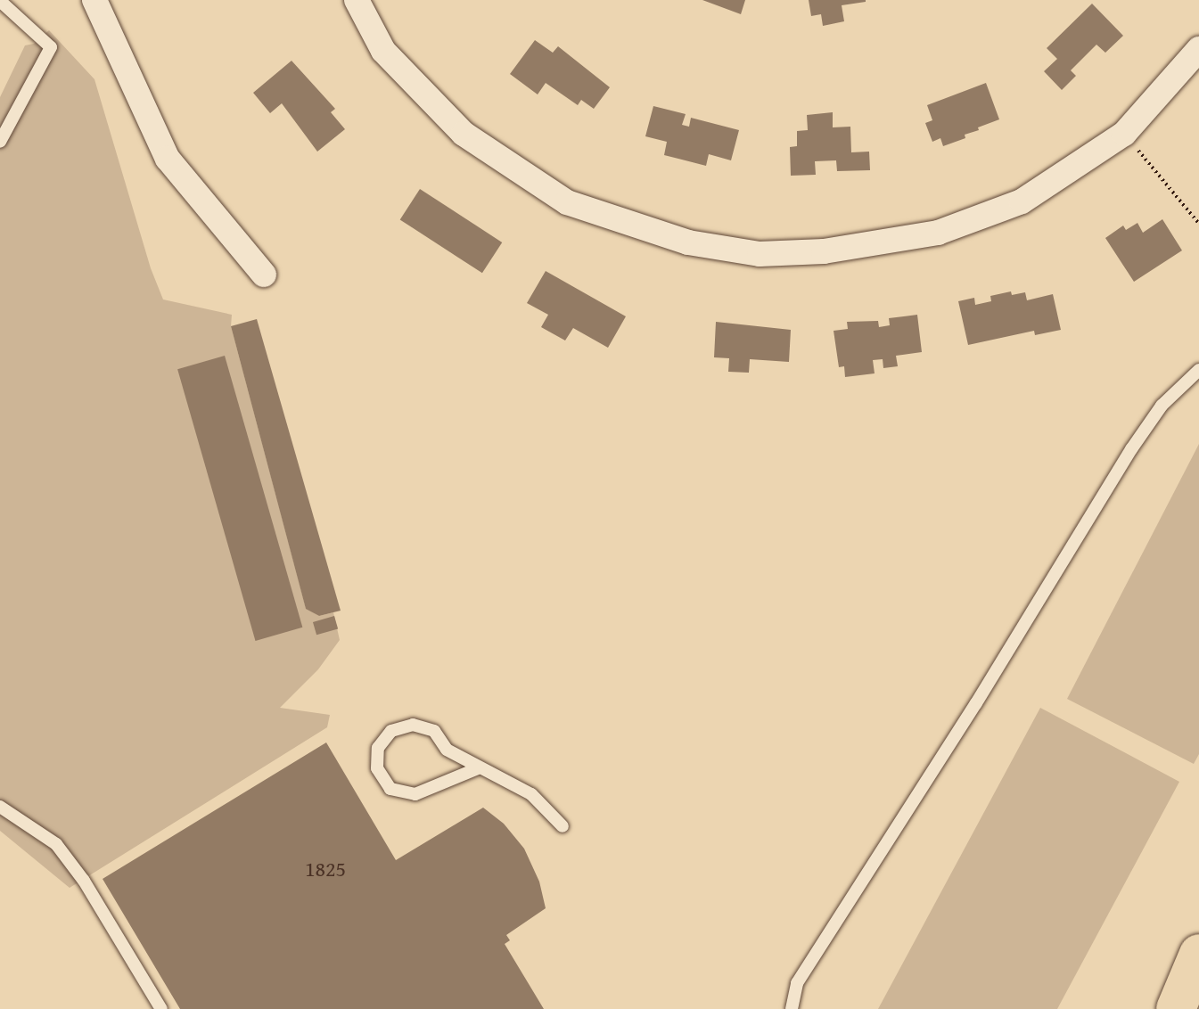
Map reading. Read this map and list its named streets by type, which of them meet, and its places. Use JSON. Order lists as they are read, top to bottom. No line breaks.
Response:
{"house_numbers":["1825"]}
